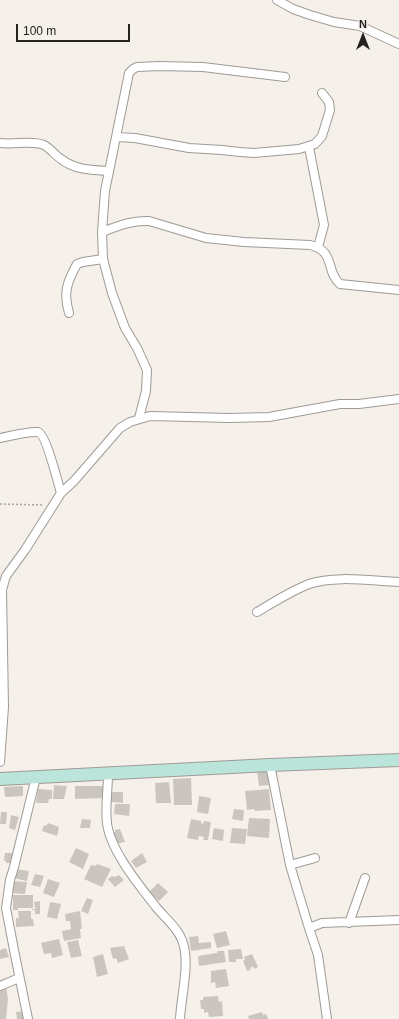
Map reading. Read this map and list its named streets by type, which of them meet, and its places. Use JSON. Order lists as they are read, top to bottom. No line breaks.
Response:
{"scale_bar":"100 m","north":"top"}
